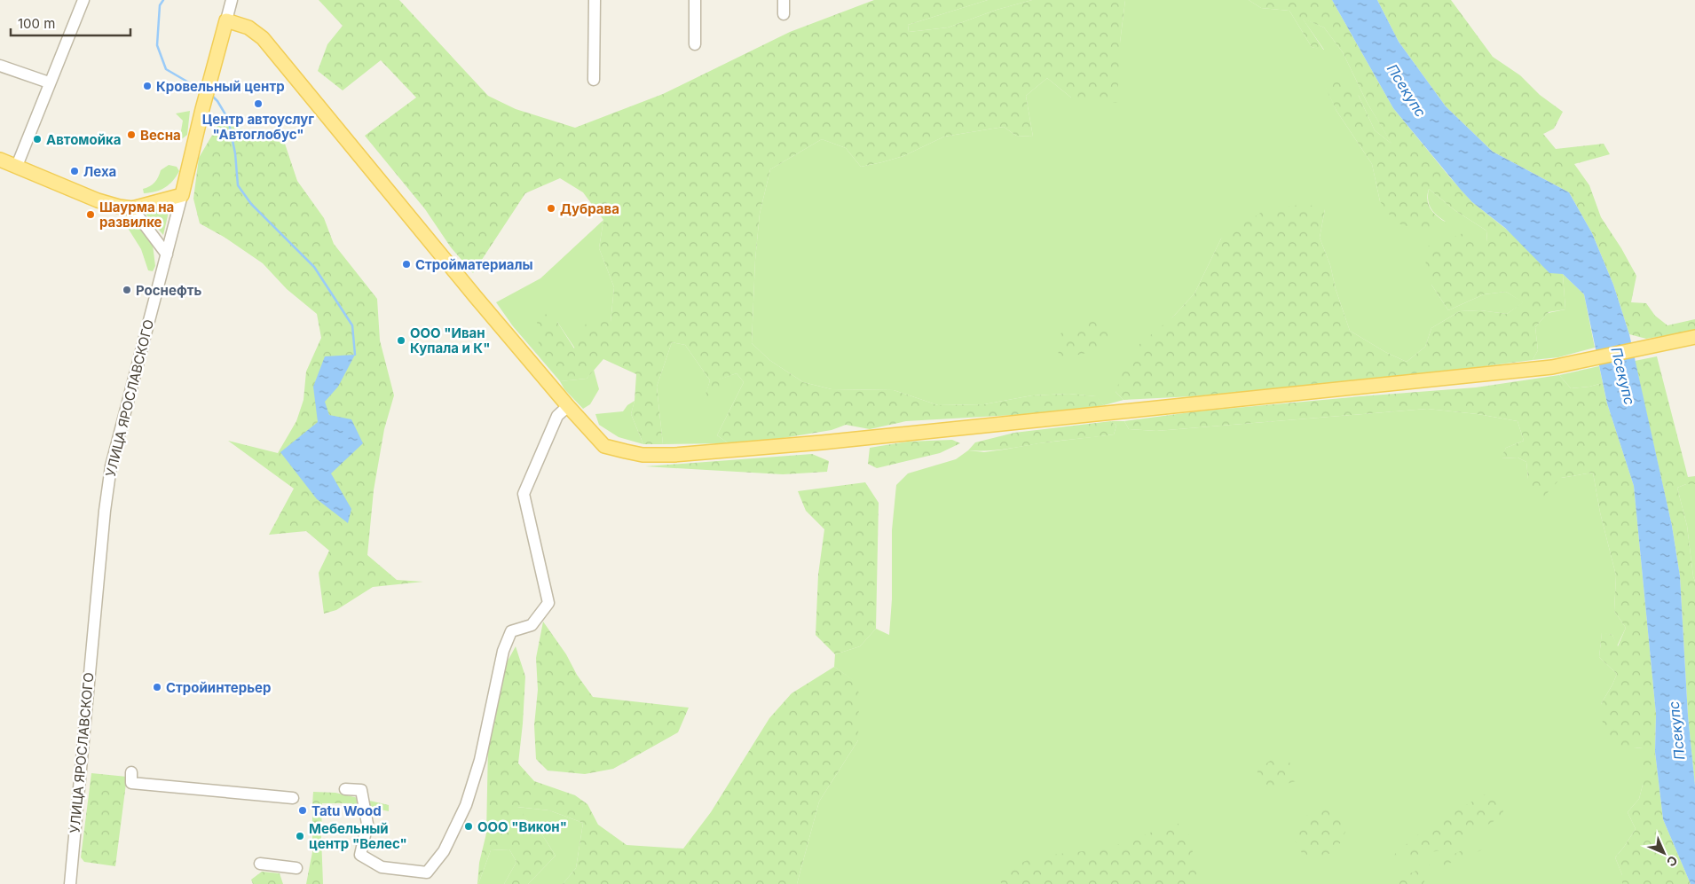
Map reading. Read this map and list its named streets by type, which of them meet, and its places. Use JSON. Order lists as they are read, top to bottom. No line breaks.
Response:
{"streets":{"main road":["УЛИЦА ЯРОСЛАВСКОГО"]},"water":["Псекупс"],"places":["Кровельный центр","Центр автоуслуг \"Автоглобус\"","Весна","Автомойка","Леха","Дубрава","Шаурма на развилке","Стройматериалы","Роснефть","ООО \"Иван Купала и К\"","Стройинтерьер","Tatu Wood","ООО \"Викон\"","Мебельный центр \"Велес\""],"scale_bar":"100 m","north":"bottom right"}
